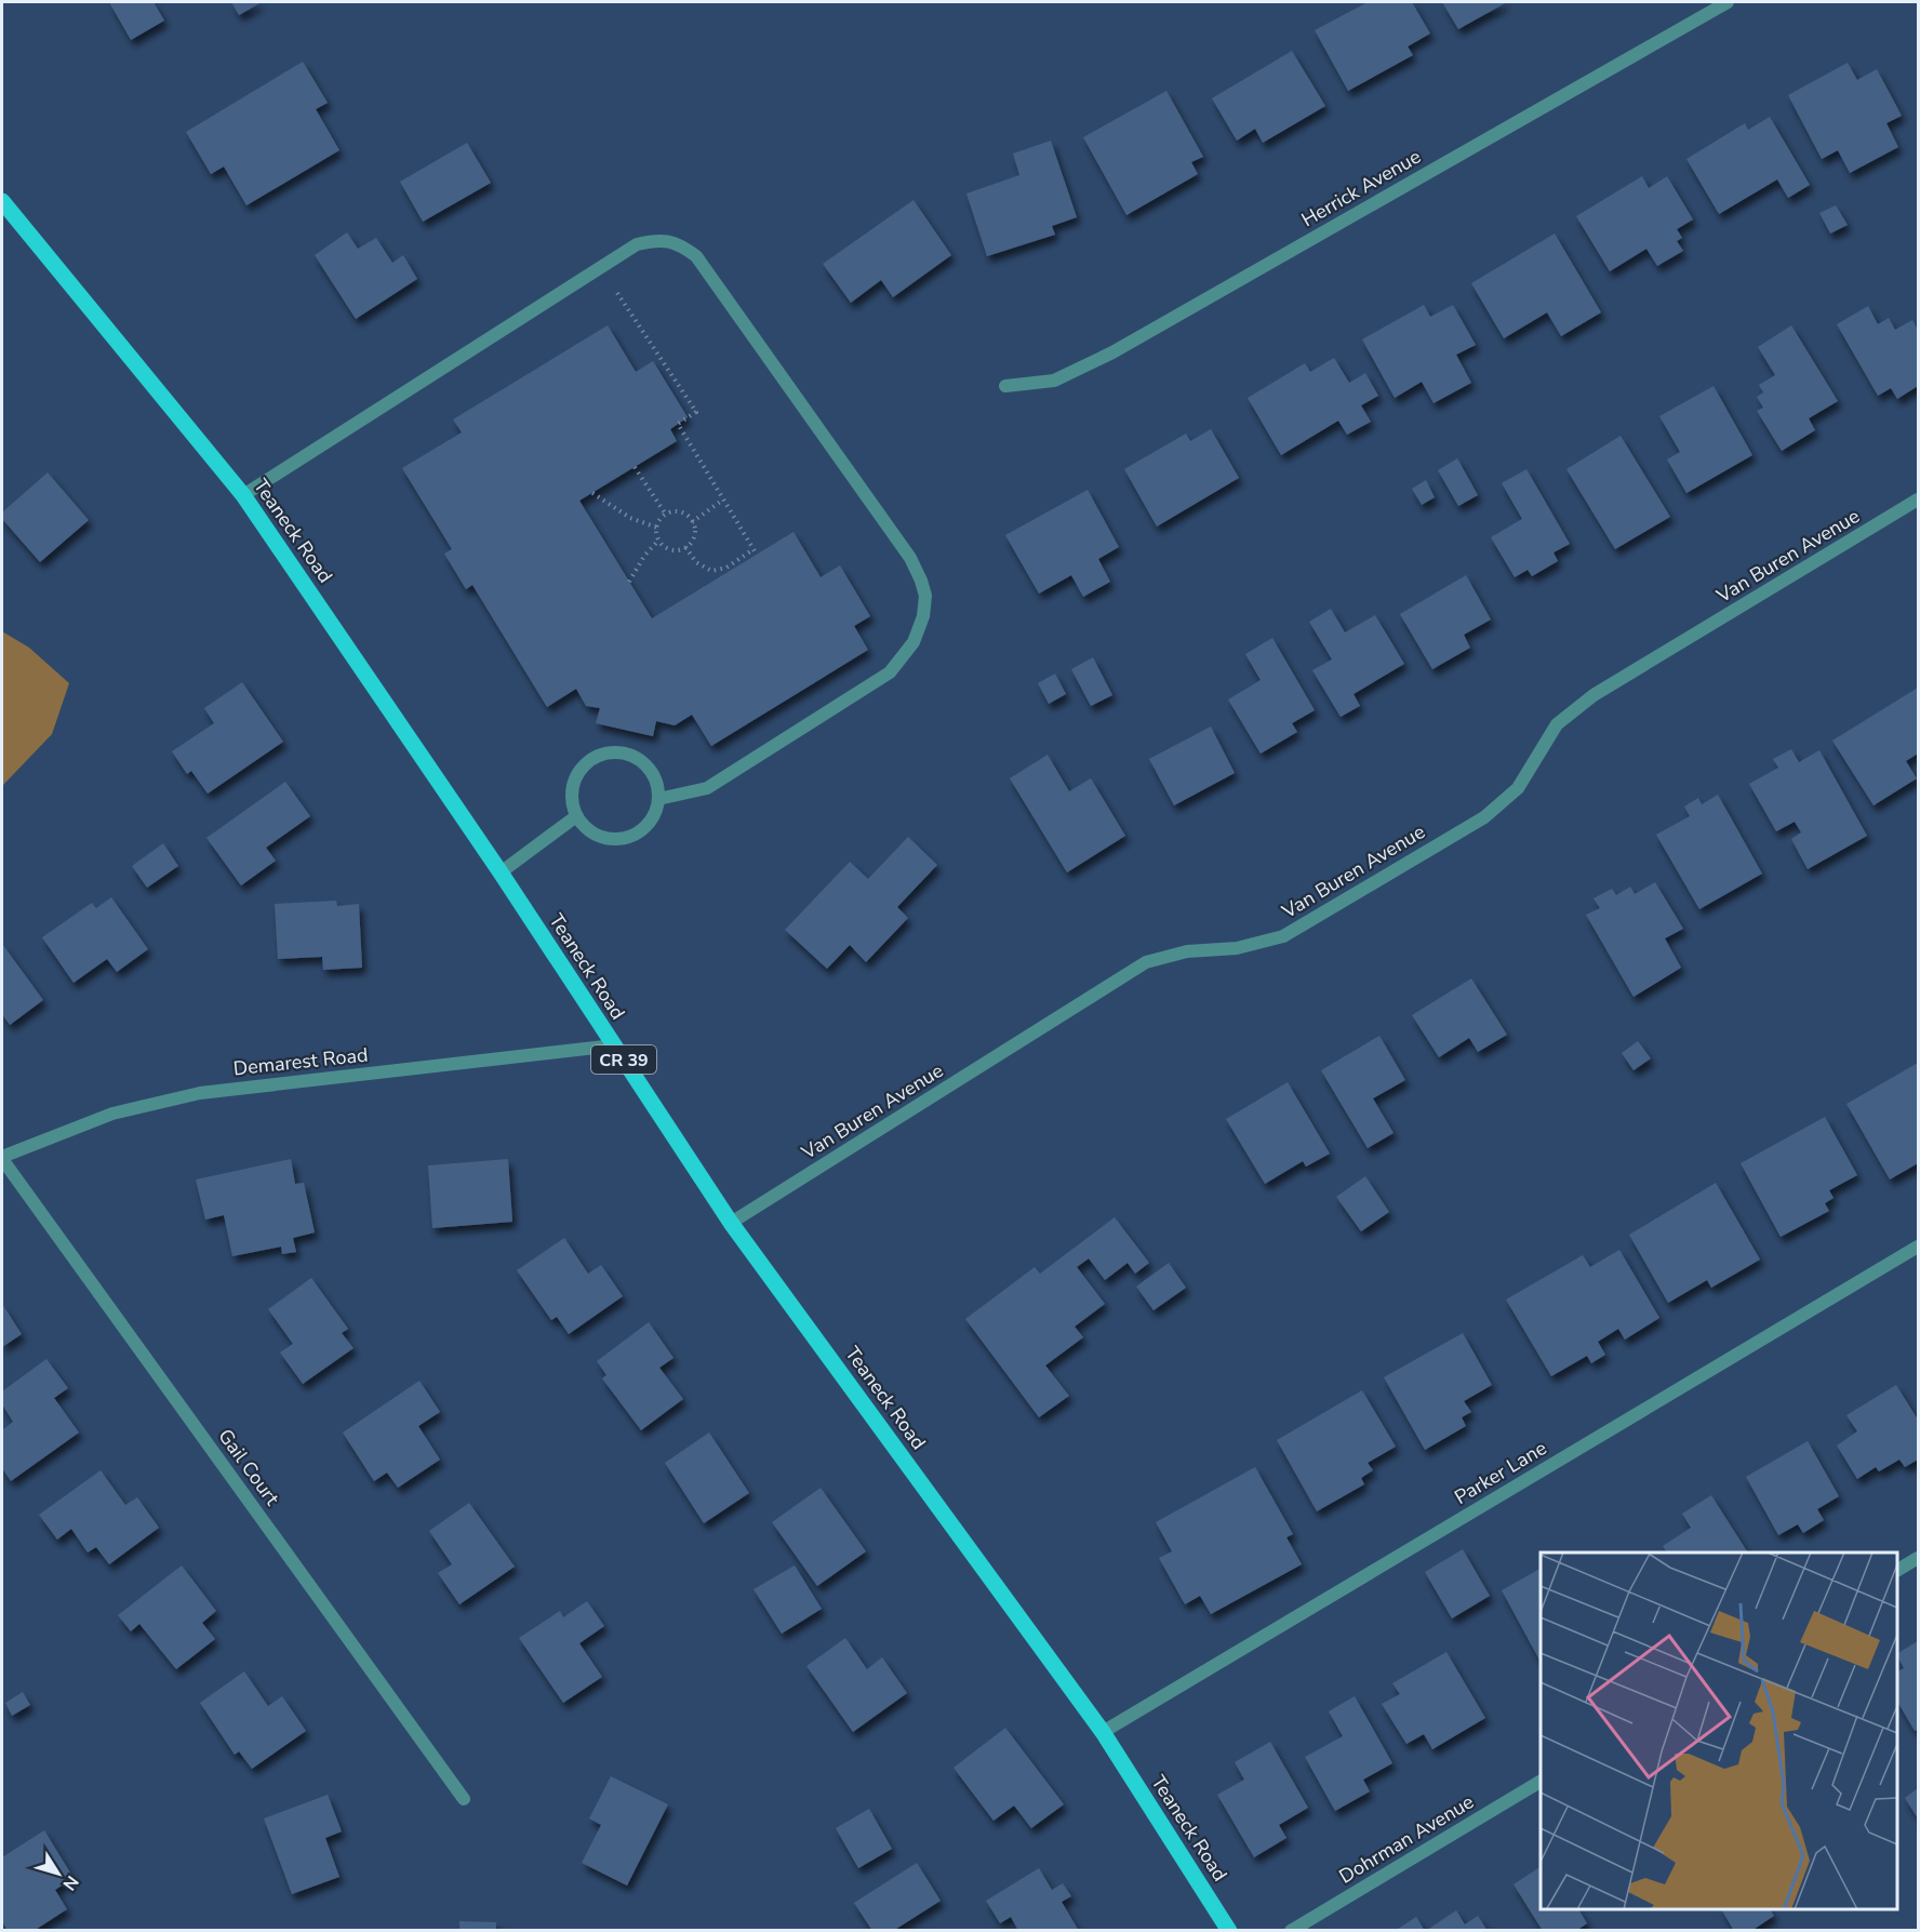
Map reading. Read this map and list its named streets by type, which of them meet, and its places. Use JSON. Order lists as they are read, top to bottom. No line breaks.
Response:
{"streets":{"main road":["Teaneck Road","CR 39"],"street":["Herrick Avenue","Van Buren Avenue","Demarest Road","Gail Court","Parker Lane","Dohrman Avenue"]},"crossings":[["Teaneck Road","Van Buren Avenue"],["Teaneck Road","Demarest Road"],["Teaneck Road","Parker Lane"],["Demarest Road","Gail Court"]],"north":"bottom right"}
